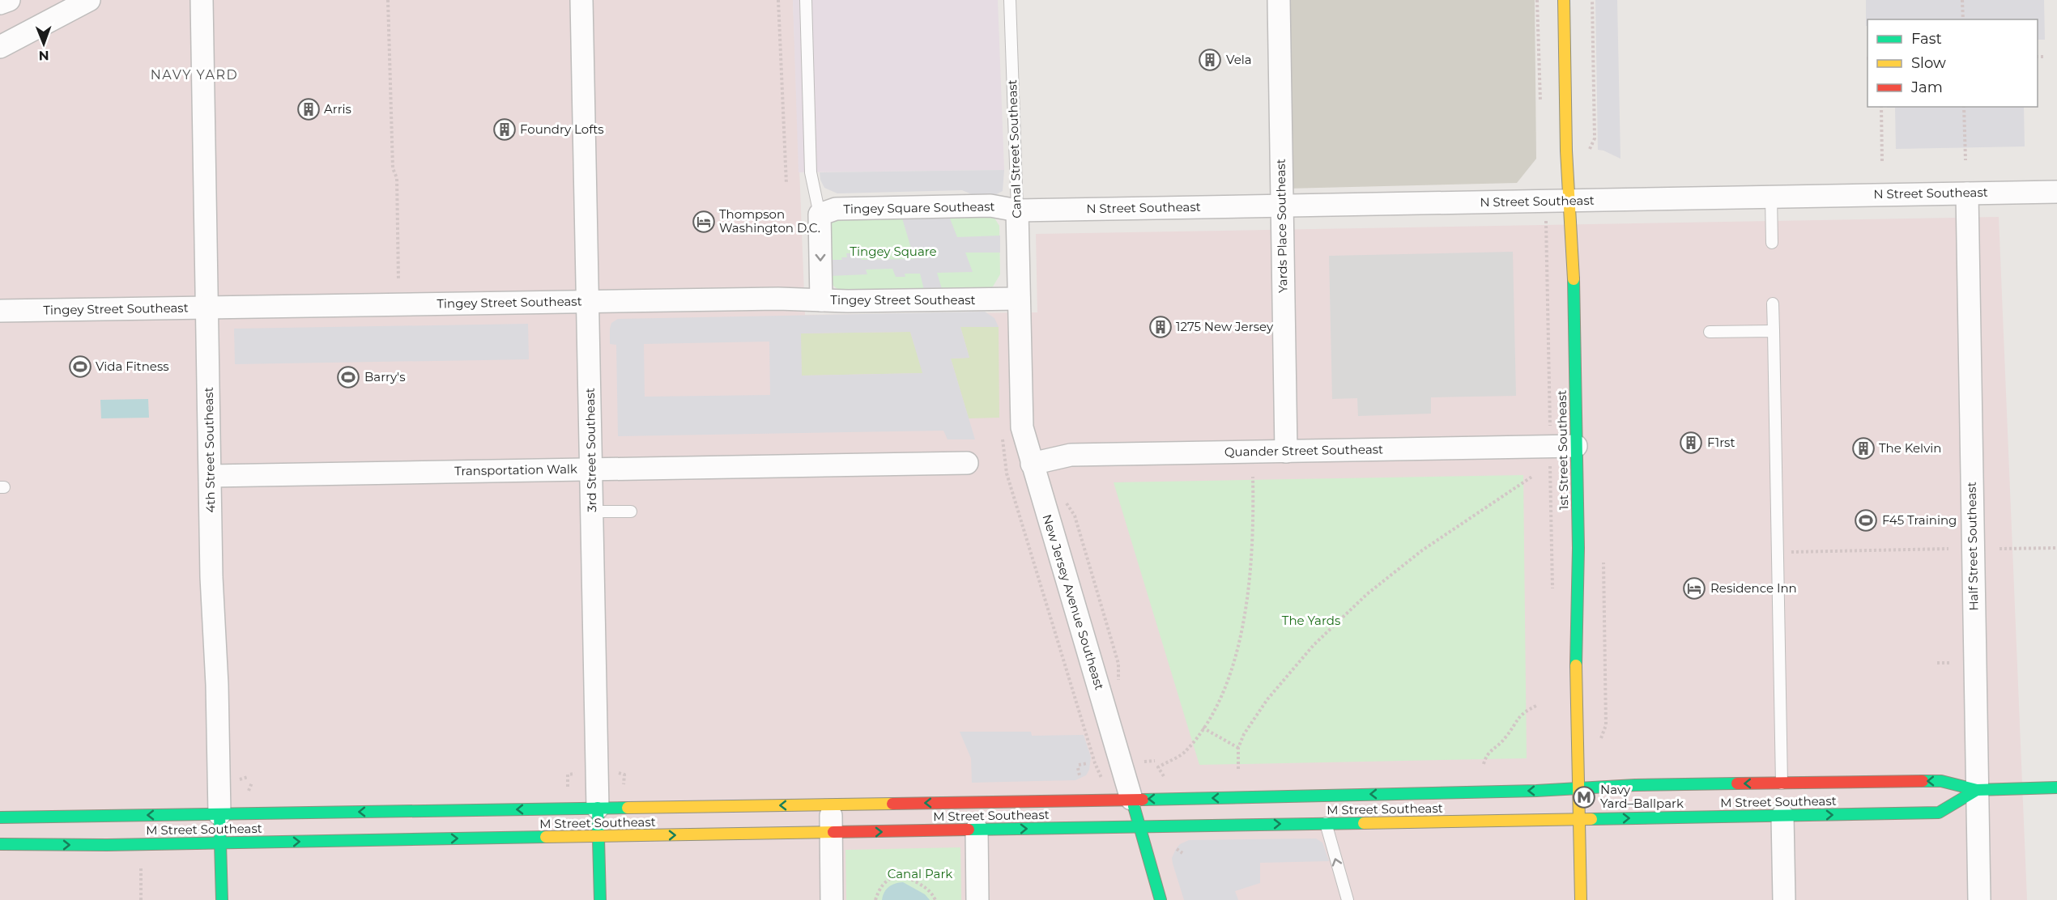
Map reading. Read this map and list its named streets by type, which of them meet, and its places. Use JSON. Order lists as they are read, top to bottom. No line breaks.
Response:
{"streets":{"main road":["4th Street Southeast","3rd Street Southeast","1st Street Southeast","New Jersey Avenue Southeast","M Street Southeast"],"street":["Canal Street Southeast","N Street Southeast","Tingey Square Southeast","Yards Place Southeast","Tingey Street Southeast","Quander Street Southeast","Transportation Walk","Half Street Southeast"]},"crossings":[["Canal Street Southeast","N Street Southeast"],["Canal Street Southeast","Tingey Square Southeast"],["Canal Street Southeast","Tingey Street Southeast"],["Canal Street Southeast","New Jersey Avenue Southeast"],["N Street Southeast","Tingey Square Southeast"],["N Street Southeast","Yards Place Southeast"],["N Street Southeast","1st Street Southeast"],["N Street Southeast","Half Street Southeast"],["Yards Place Southeast","Quander Street Southeast"],["Tingey Street Southeast","4th Street Southeast"],["Tingey Street Southeast","3rd Street Southeast"],["Tingey Street Southeast","New Jersey Avenue Southeast"],["4th Street Southeast","Transportation Walk"],["4th Street Southeast","M Street Southeast"],["3rd Street Southeast","Transportation Walk"],["3rd Street Southeast","M Street Southeast"],["1st Street Southeast","Quander Street Southeast"],["1st Street Southeast","M Street Southeast"],["Quander Street Southeast","New Jersey Avenue Southeast"],["Half Street Southeast","M Street Southeast"],["New Jersey Avenue Southeast","M Street Southeast"]],"districts":["NAVY YARD"],"parks":["Tingey Square","The Yards","Canal Park"],"places":{"building":["Vela","Arris","Foundry Lofts","1275 New Jersey","F1rst","The Kelvin"],"hotel":["Thompson Washington D.C.","Residence Inn"],"sports":["Vida Fitness","Barry's","F45 Training"],"metro station":["Navy Yard–Ballpark"]},"legend":["Fast","Slow","Jam"],"north":"bottom"}
